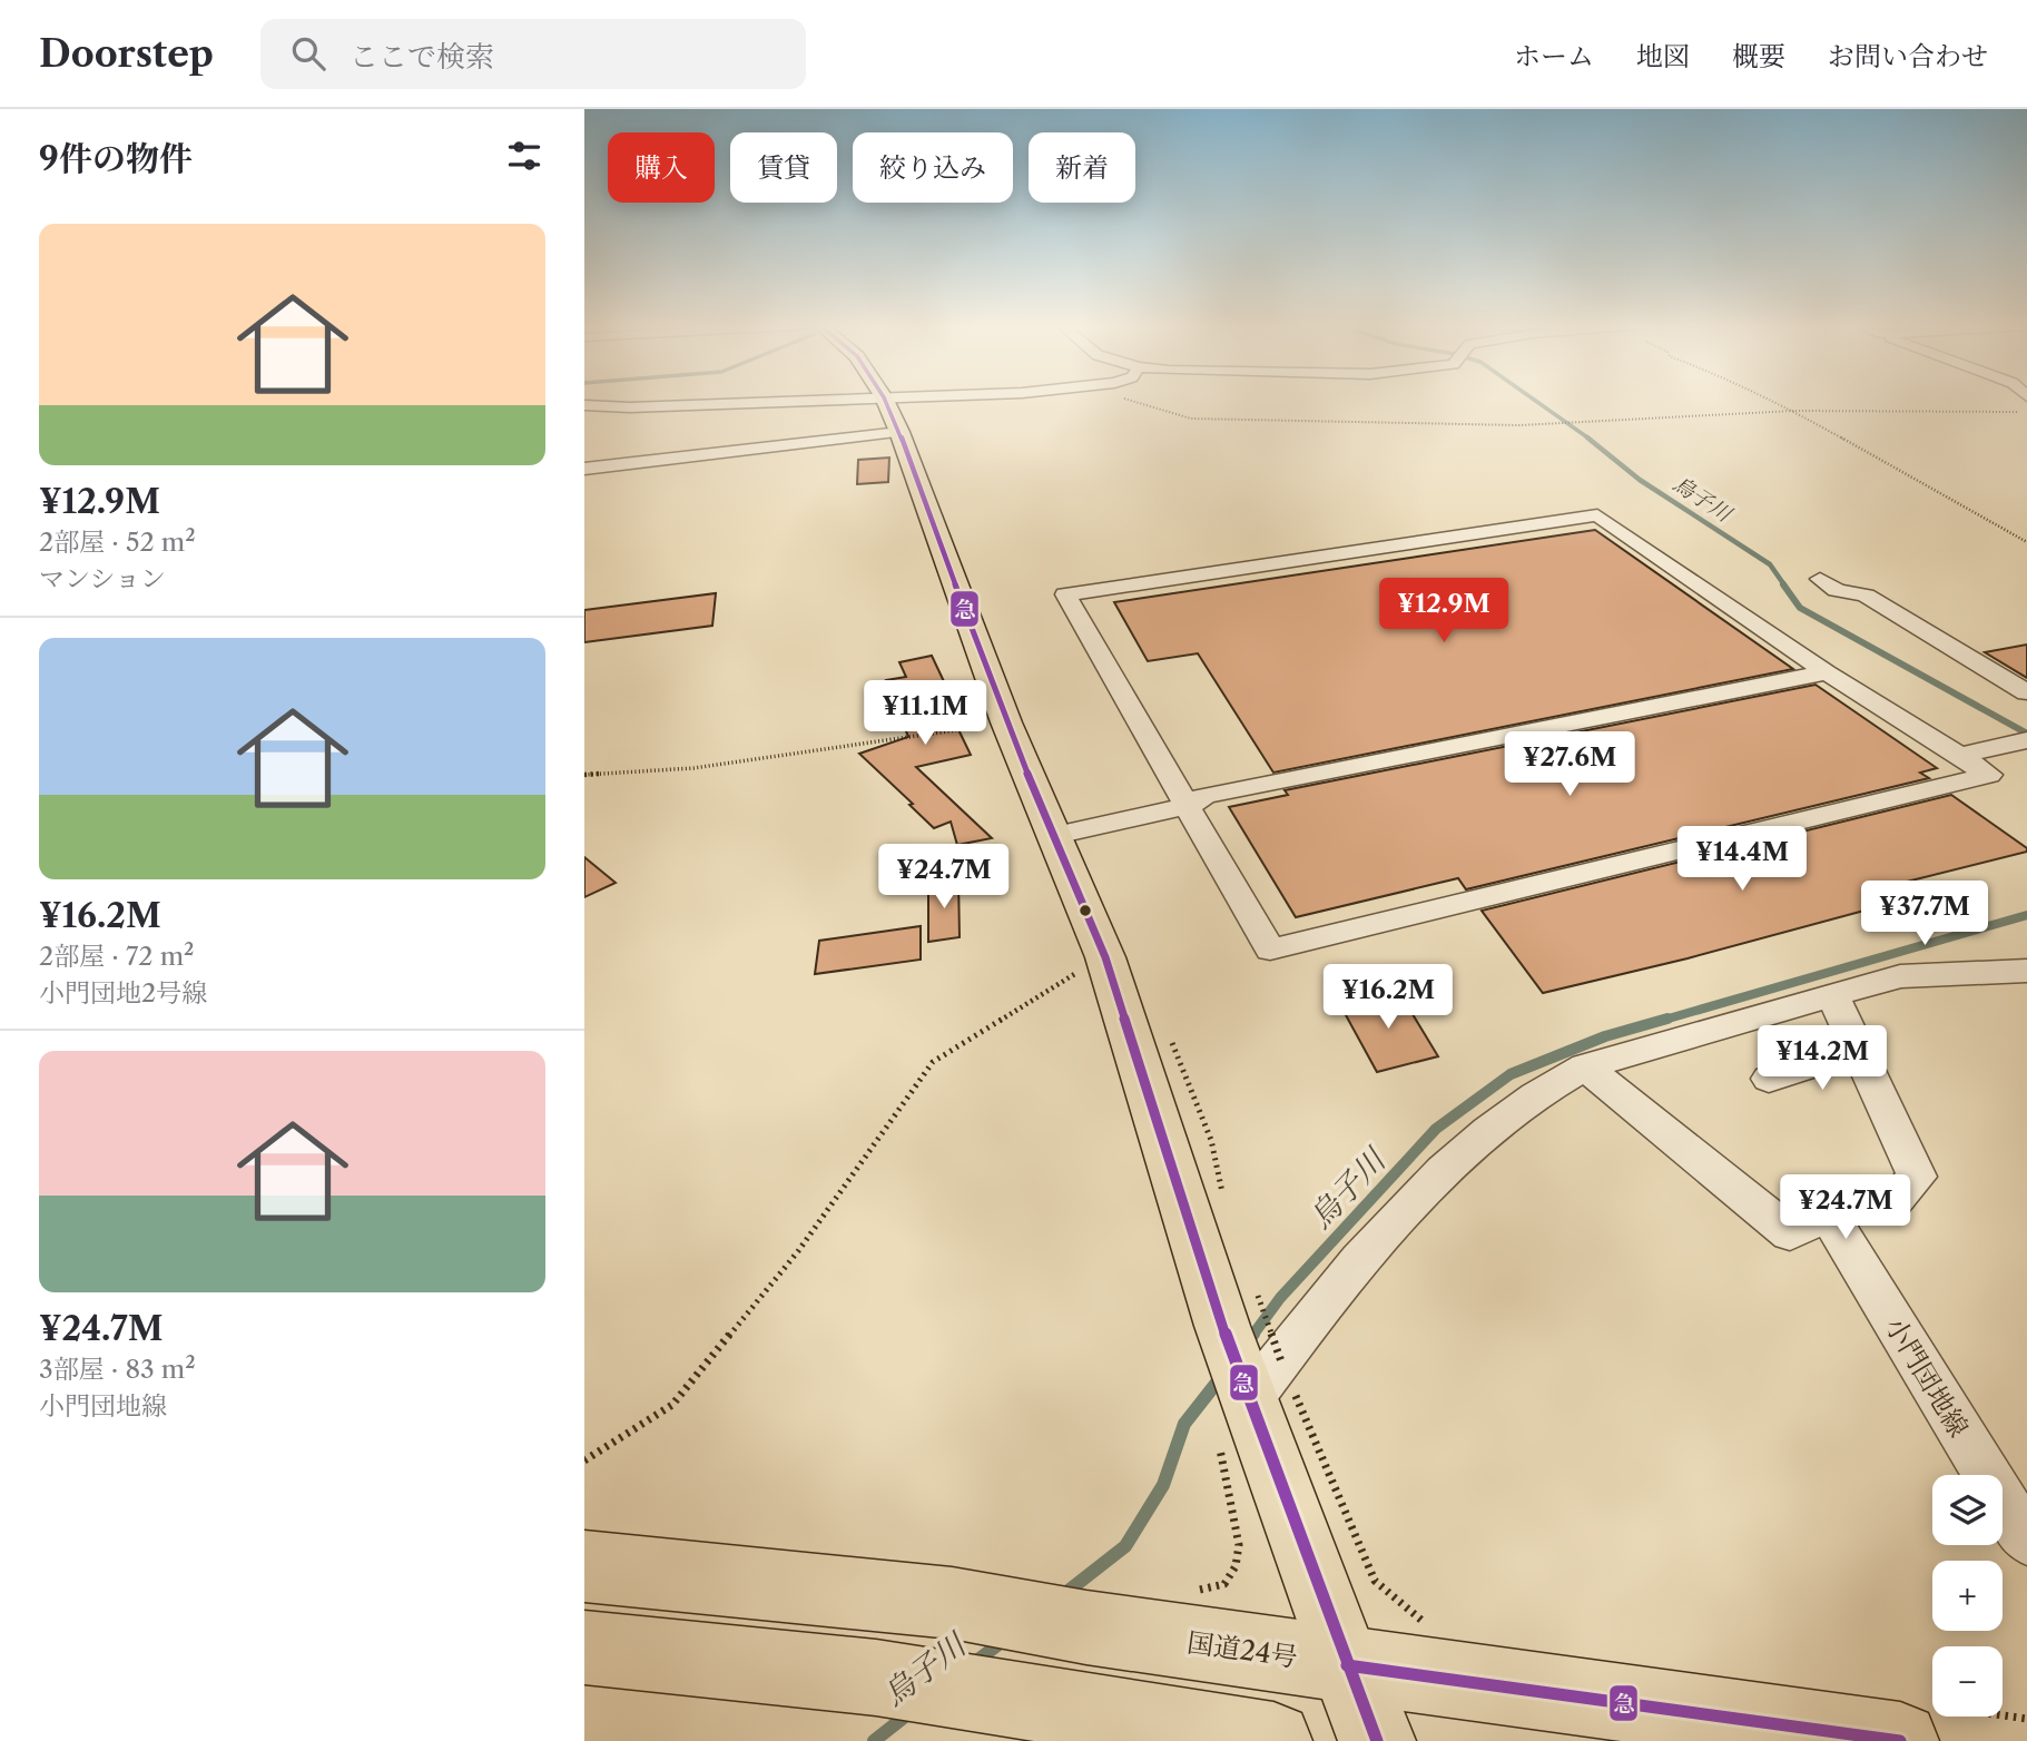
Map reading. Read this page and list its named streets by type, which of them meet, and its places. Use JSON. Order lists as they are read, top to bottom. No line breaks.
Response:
{"streets":{"highway":["国道24号"],"street":["小門団地線"]},"water":["烏子川"],"lines":["transit line 急"],"page":{"header":"Doorstep","search":"ここで検索","nav":["ホーム","地図","概要","お問い合わせ"],"heading":"9件の物件","chip":["購入","賃貸","絞り込み","新着"],"list":[{"name":"¥12.9M","note":"2部屋 · 52 m² · マンション"},{"name":"¥16.2M","note":"2部屋 · 72 m² · 小門団地2号線"},{"name":"¥24.7M","note":"3部屋 · 83 m² · 小門団地線"}],"price":["¥12.9M","¥11.1M","¥27.6M","¥14.4M","¥24.7M","¥37.7M","¥16.2M","¥14.2M","¥24.7M"],"map_buttons":["+","−"]}}
